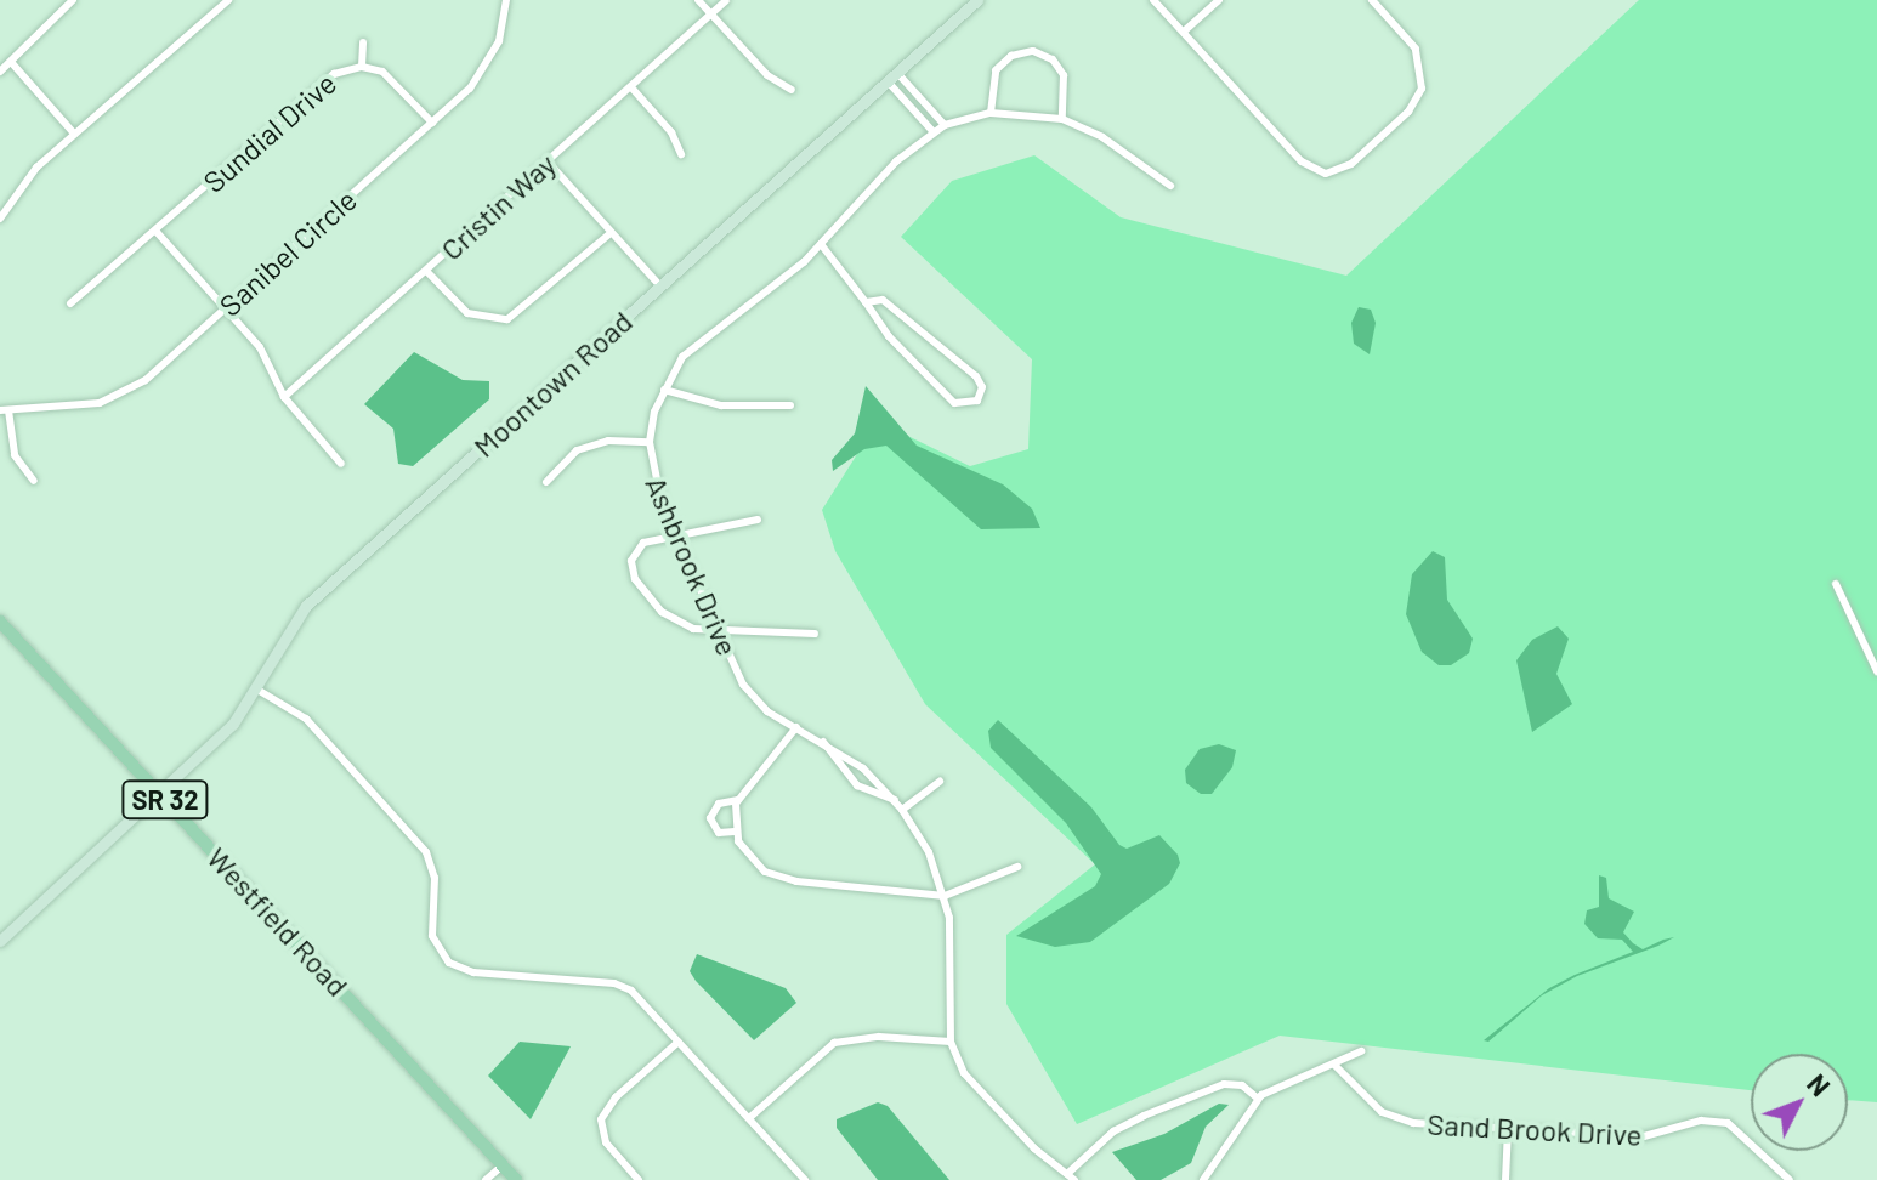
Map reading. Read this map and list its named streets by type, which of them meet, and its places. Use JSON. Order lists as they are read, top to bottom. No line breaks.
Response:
{"streets":{"main road":["SR 32","Westfield Road"],"street":["Sundial Drive","Cristin Way","Sanibel Circle","Moontown Road","Ashbrook Drive","Sand Brook Drive"]},"crossings":[["Sundial Drive","Sanibel Circle"],["Moontown Road","Westfield Road"]],"north":"top right"}
